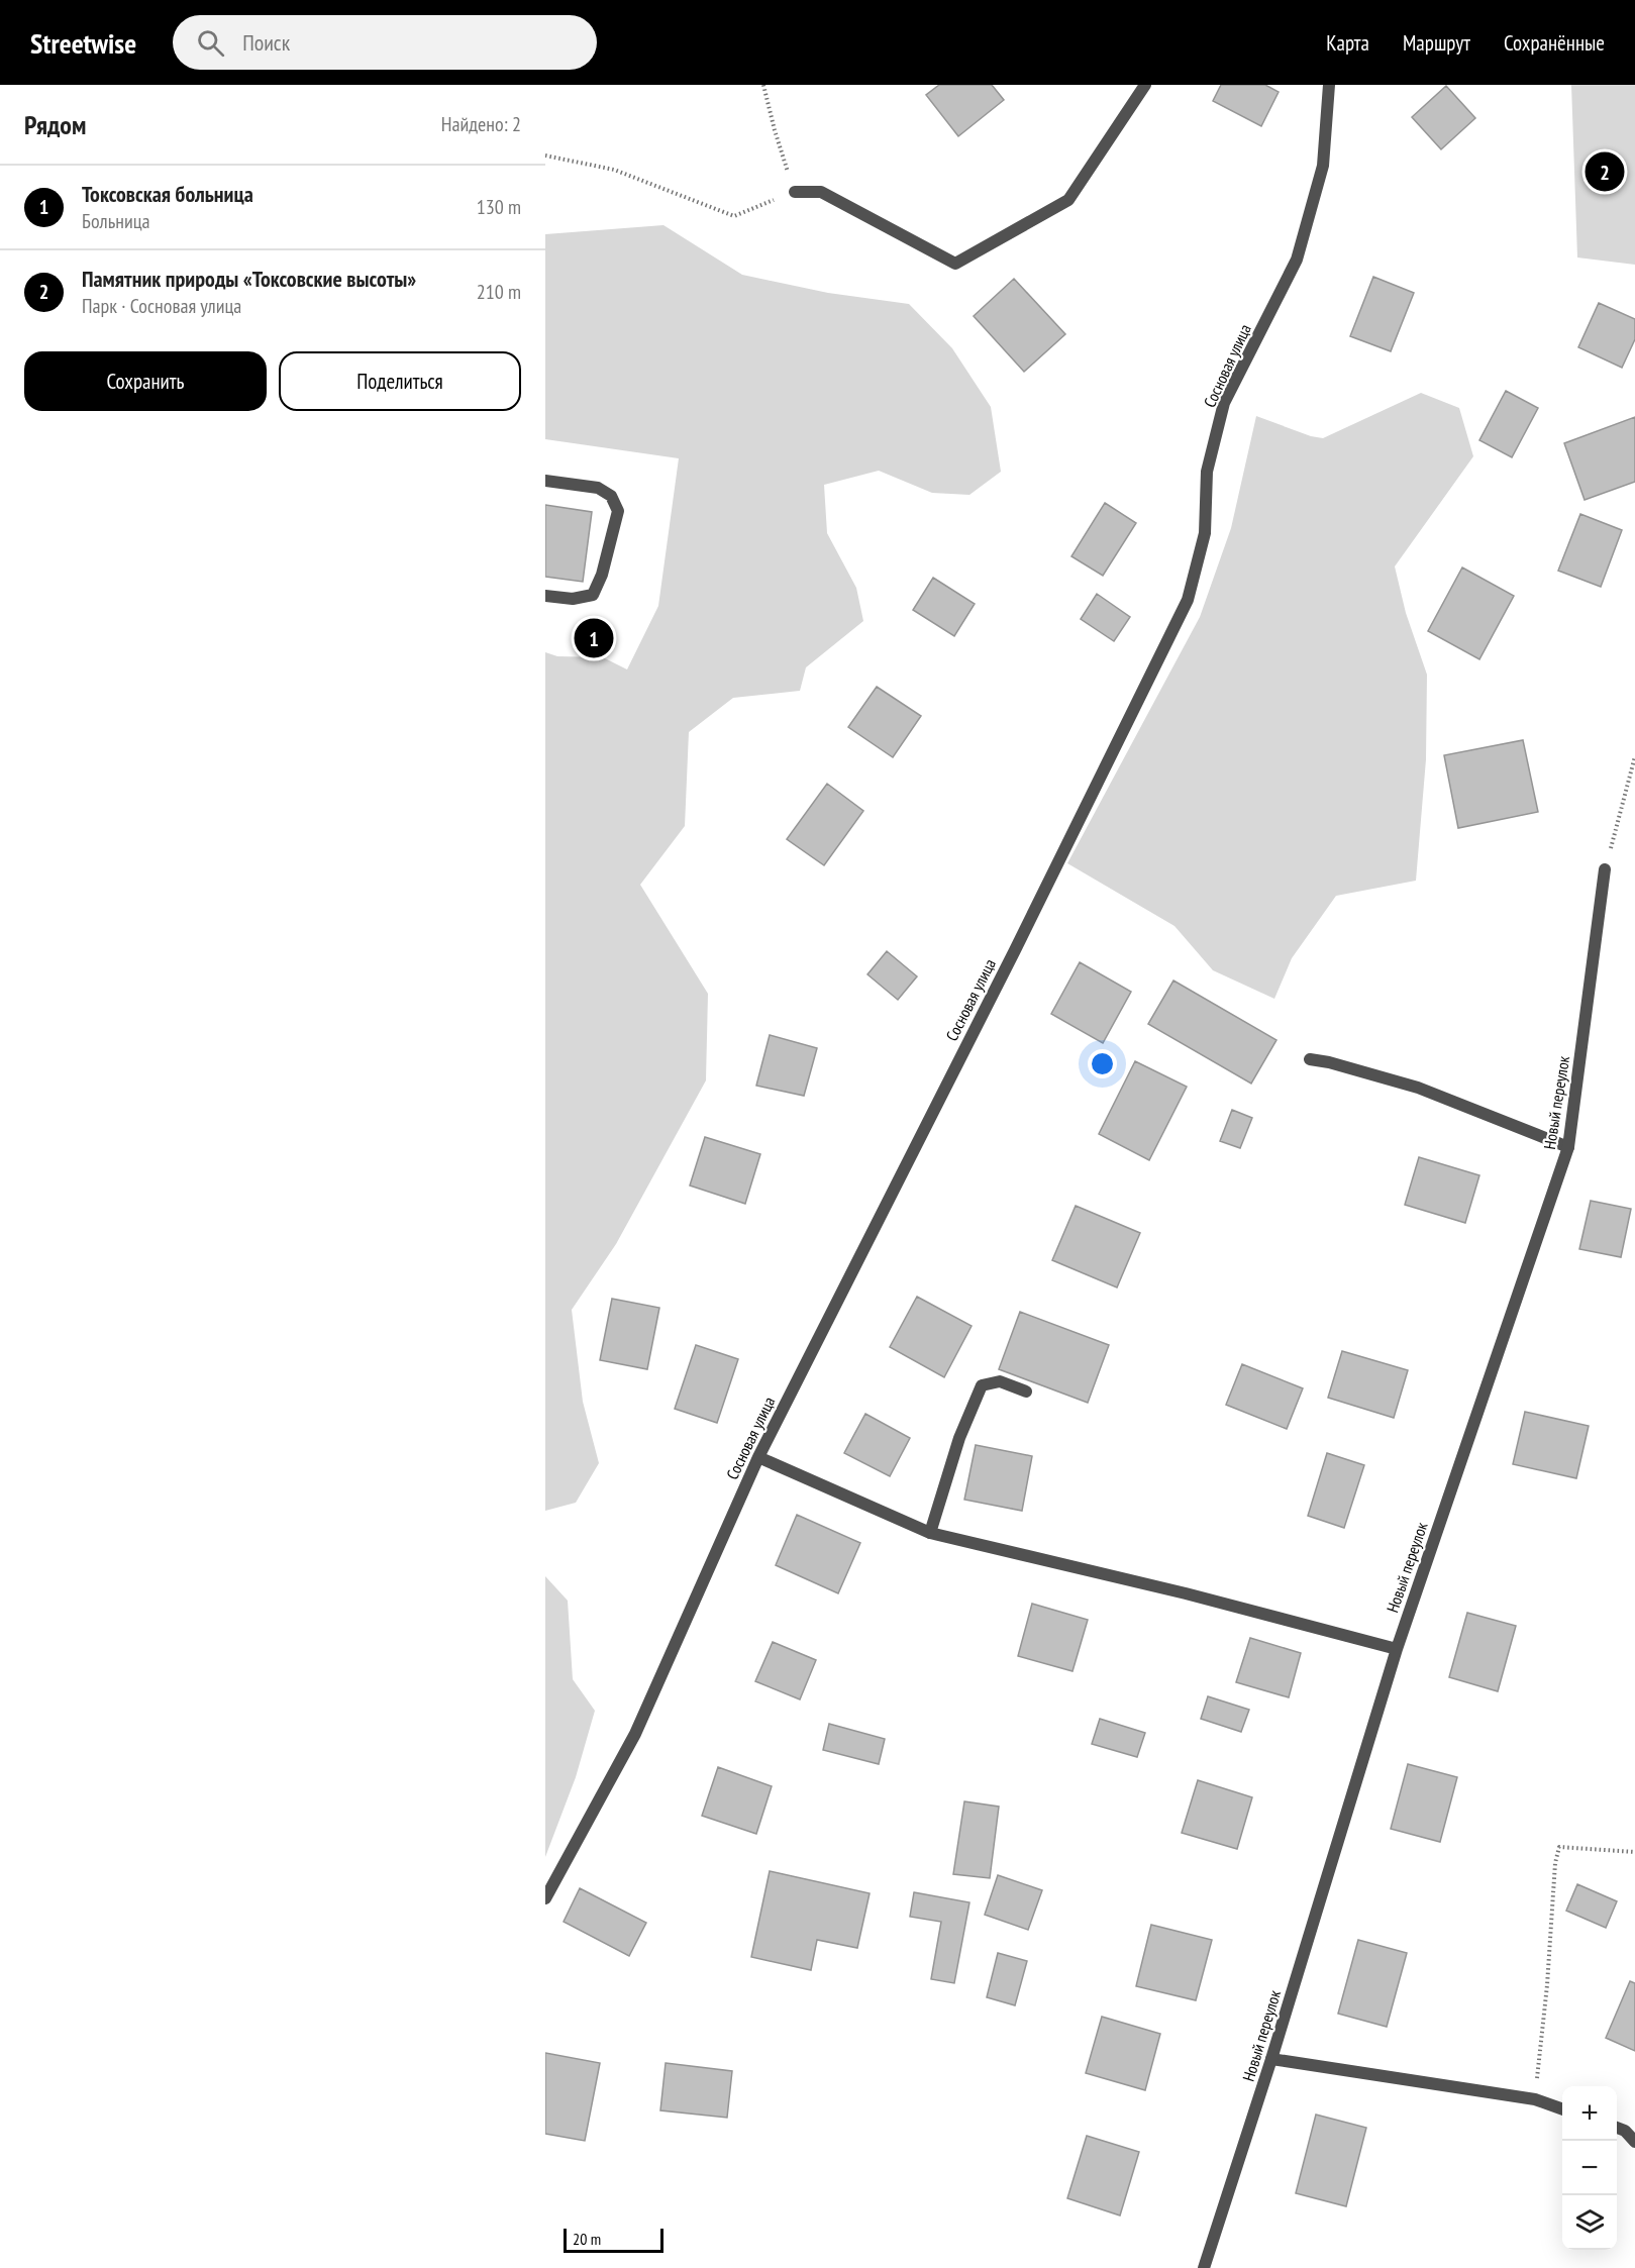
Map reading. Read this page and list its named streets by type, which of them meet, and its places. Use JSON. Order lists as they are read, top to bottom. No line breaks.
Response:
{"streets":{"street":["Сосновая улица","Новый переулок"]},"scale_bar":"20 m","page":{"header":"Streetwise","search":"Поиск","nav":["Карта","Маршрут","Сохранённые"],"heading":["Рядом","Найдено: 2"],"pins":["2","1"],"list":[{"mark":"1","name":"Токсовская больница","note":"Больница","value":"130 m"},{"mark":"2","name":"Памятник природы «Токсовские высоты»","note":"Парк · Сосновая улица","value":"210 m"}],"buttons":["Сохранить","Поделиться"],"map_buttons":["+","−"],"scale":"20 m"}}
